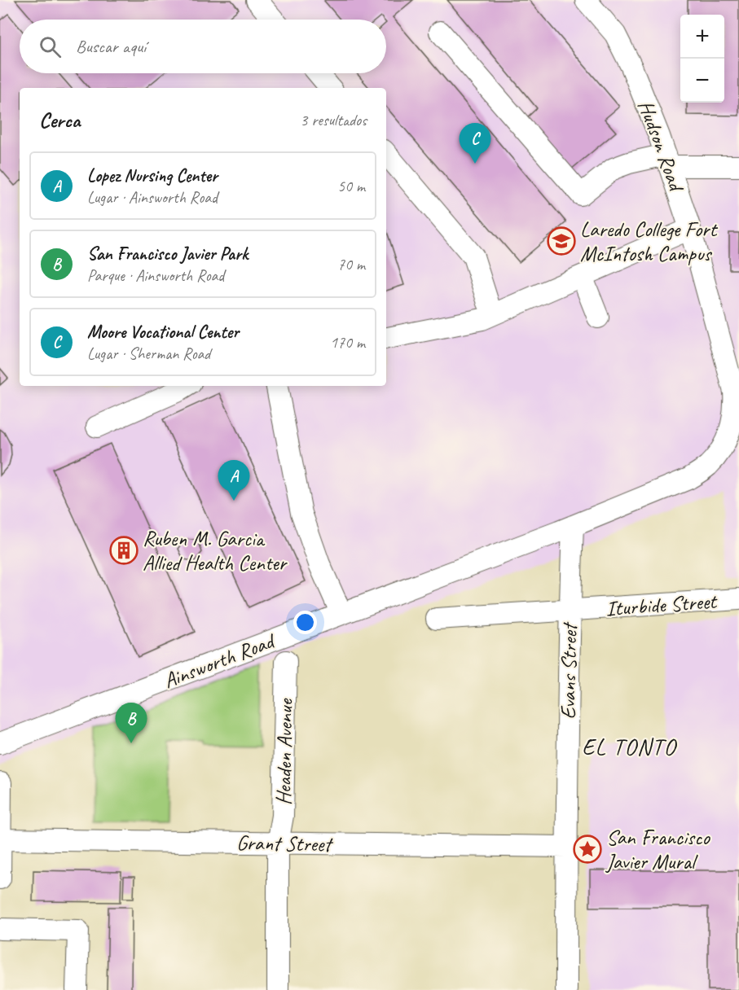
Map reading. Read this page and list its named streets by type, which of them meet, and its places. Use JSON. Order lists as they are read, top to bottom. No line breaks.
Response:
{"streets":{"street":["Hudson Road","Iturbide Street","Ainsworth Road","Evans Street","Headen Avenue","Grant Street"]},"crossings":[["Hudson Road","Ainsworth Road"],["Hudson Road","Evans Street"],["Iturbide Street","Evans Street"],["Ainsworth Road","Evans Street"],["Evans Street","Grant Street"],["Headen Avenue","Grant Street"]],"districts":["EL TONTO"],"places":{"school or university":["Laredo College Fort McIntosh Campus"],"building":["Ruben M. Garcia Allied Health Center"],"place":["San Francisco Javier Mural"]},"page":{"map_buttons":["+","−"],"search":"Buscar aquí","heading":["Cerca","3 resultados"],"pins":["C","A","B"],"list":[{"mark":"A","name":"Lopez Nursing Center","note":"Lugar · Ainsworth Road","value":"50 m"},{"mark":"B","name":"San Francisco Javier Park","note":"Parque · Ainsworth Road","value":"70 m"},{"mark":"C","name":"Moore Vocational Center","note":"Lugar · Sherman Road","value":"170 m"}]}}
